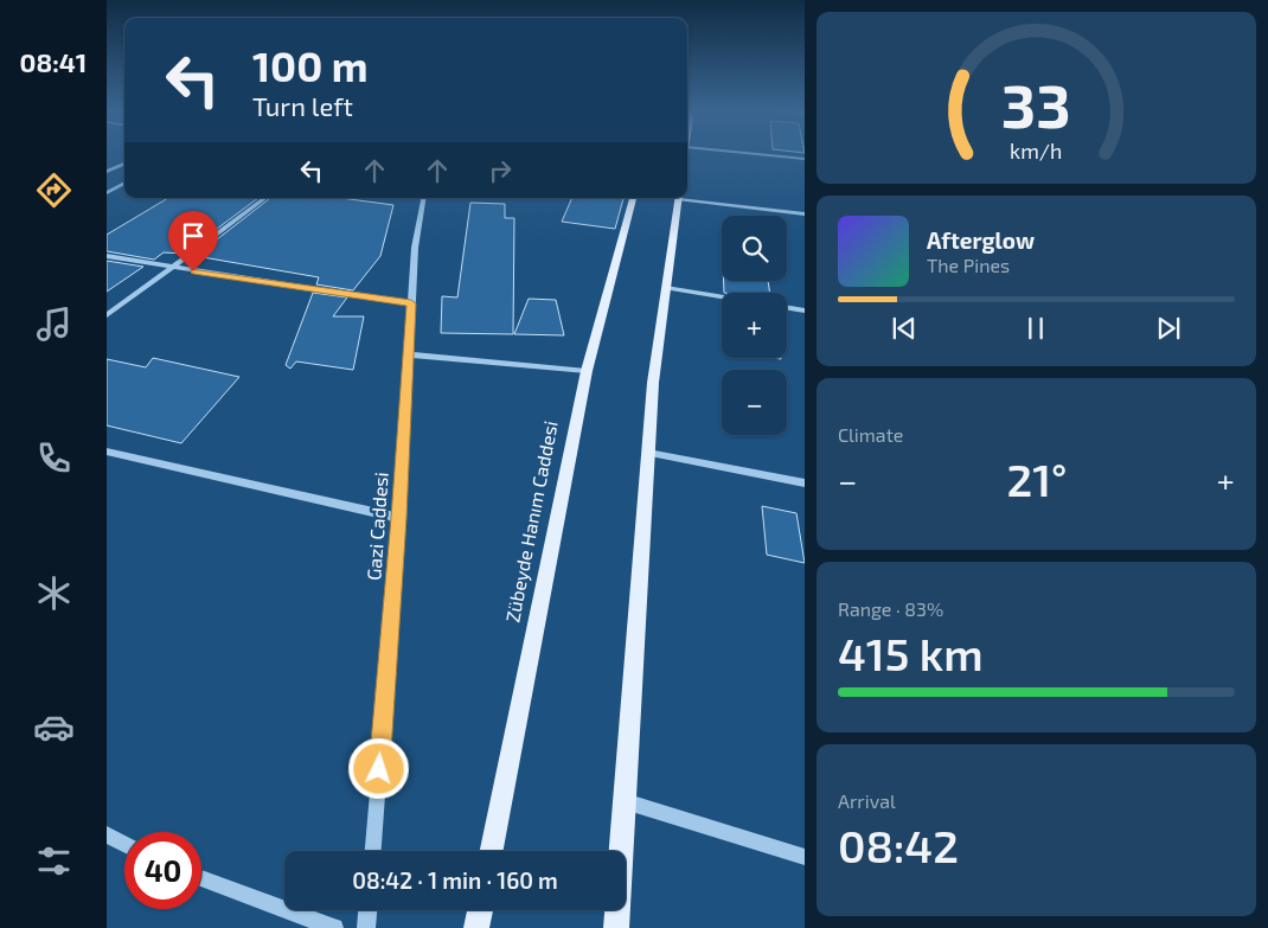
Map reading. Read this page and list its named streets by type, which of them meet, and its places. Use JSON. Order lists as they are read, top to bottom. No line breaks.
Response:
{"streets":{"main road":["Zübeyde Hanım Caddesi"],"street":["Gazi Caddesi"]},"page":{"tabs":"08:41","turn":["100 m","Turn left"],"map_buttons":["+","−"],"song":["Afterglow","The Pines"],"tile":["Climate",["Range · 83%","415 km"],["Arrival","08:42"]],"heat":["−","21°","+"],"limit":"40","trip":"08:42 · 1 min · 160 m","gauge":["33","km/h"]}}
